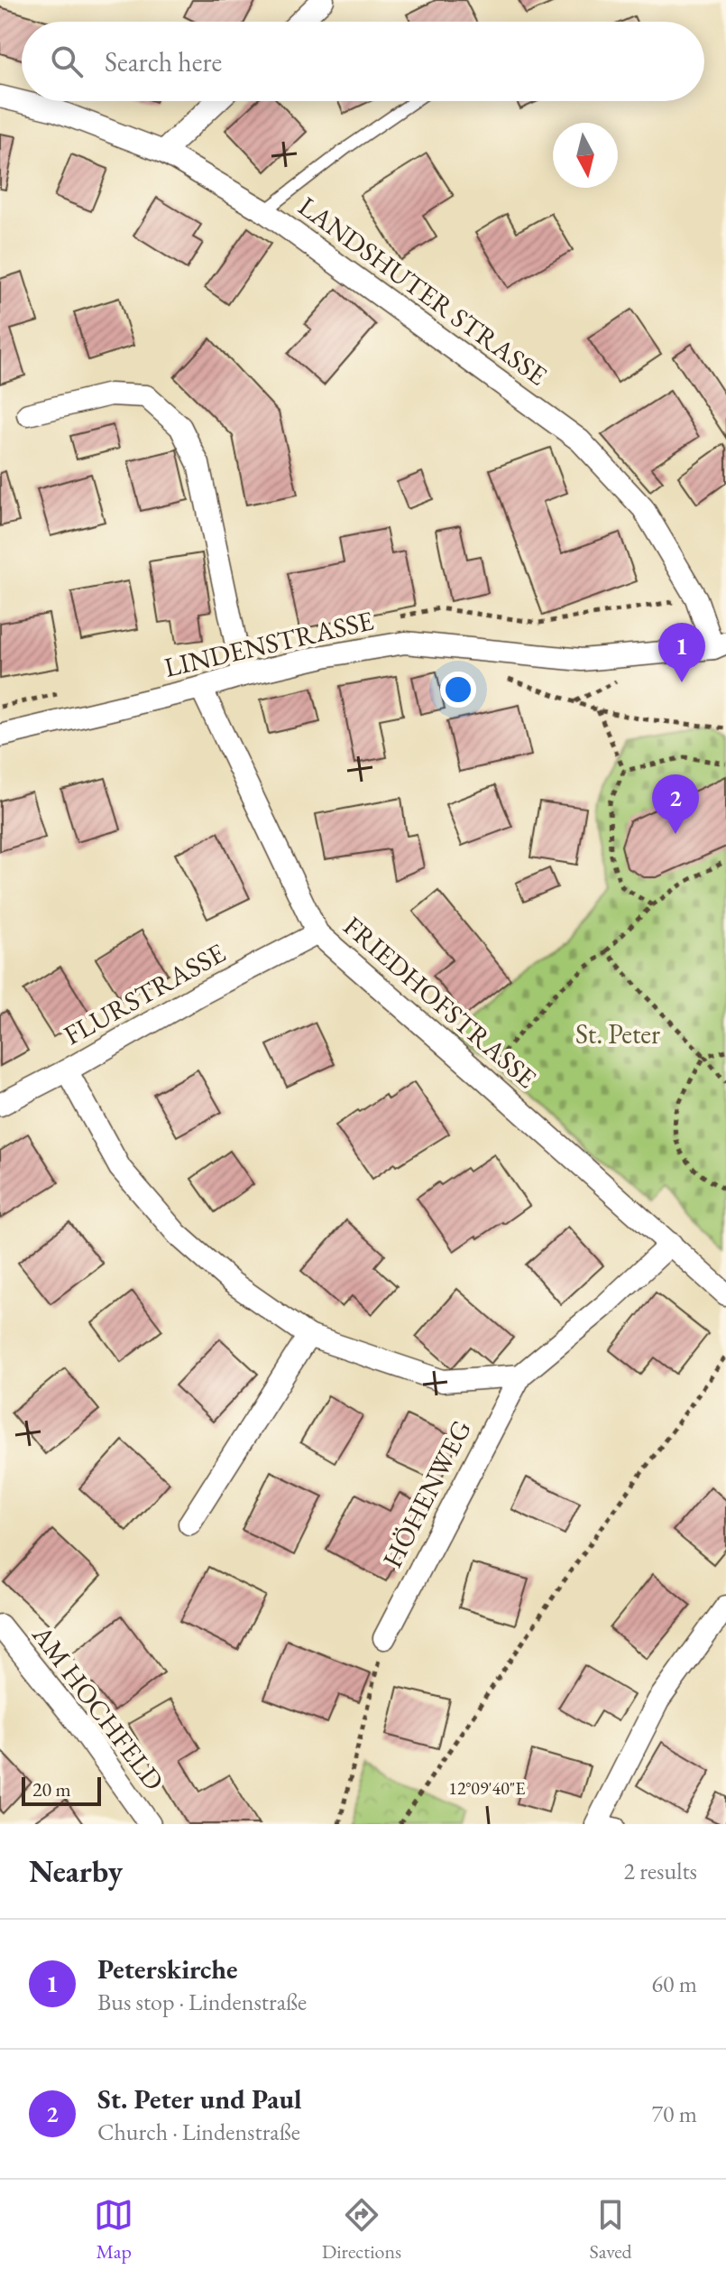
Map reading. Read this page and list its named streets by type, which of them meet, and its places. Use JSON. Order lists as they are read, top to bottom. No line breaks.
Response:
{"streets":{"street":["LANDSHUTER STRASSE","LINDENSTRASSE","FLURSTRASSE","FRIEDHOFSTRASSE","HÖHENWEG","AM HOCHFELD"]},"crossings":[["LANDSHUTER STRASSE","LINDENSTRASSE"],["LINDENSTRASSE","FRIEDHOFSTRASSE"],["FLURSTRASSE","FRIEDHOFSTRASSE"],["FLURSTRASSE","HÖHENWEG"],["FRIEDHOFSTRASSE","HÖHENWEG"]],"parks":["St. Peter"],"scale_bar":"20 m","north":"bottom","page":{"search":"Search here","pins":["1","2"],"scale":"20 m","heading":["Nearby","2 results"],"list":[{"mark":"1","name":"Peterskirche","note":"Bus stop · Lindenstraße","value":"60 m"},{"mark":"2","name":"St. Peter und Paul","note":"Church · Lindenstraße","value":"70 m"}],"nav":["Map","Directions","Saved"]},"coordinates":["12°09'40\"E"]}
